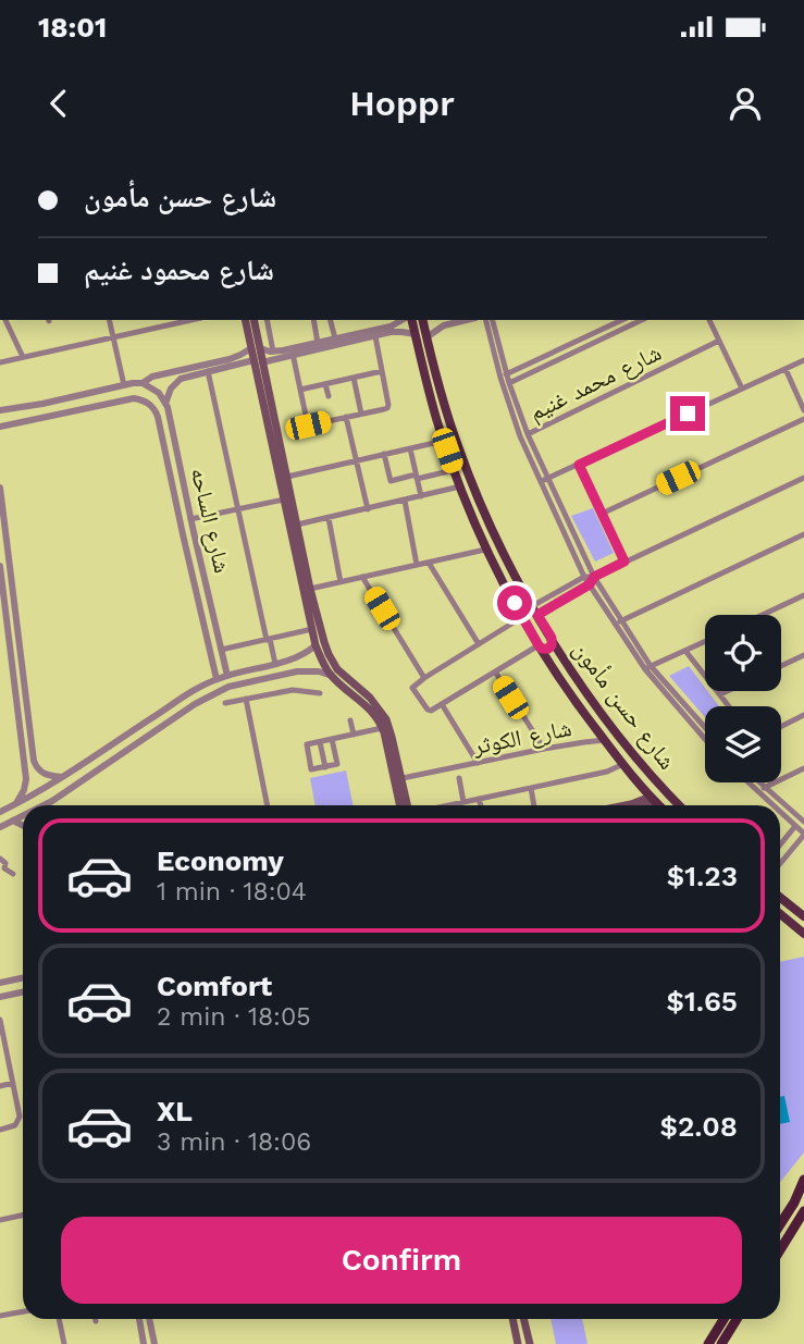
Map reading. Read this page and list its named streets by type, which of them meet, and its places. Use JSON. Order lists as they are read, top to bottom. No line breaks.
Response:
{"streets":{"main road":["شارع حسن مأمون"],"street":["شارع محمد غنيم","شارع الساحه","شارع الكوثر"]},"crossings":[["شارع حسن مأمون","شارع الكوثر"]],"page":{"status":"18:01","header":"Hoppr","banner":["شارع حسن مأمون","شارع محمود غنيم"],"list":[{"name":"Economy","note":"1 min · 18:04","value":"$1.23"},{"name":"Comfort","note":"2 min · 18:05","value":"$1.65"},{"name":"XL","note":"3 min · 18:06","value":"$2.08"}],"buttons":"Confirm"}}
